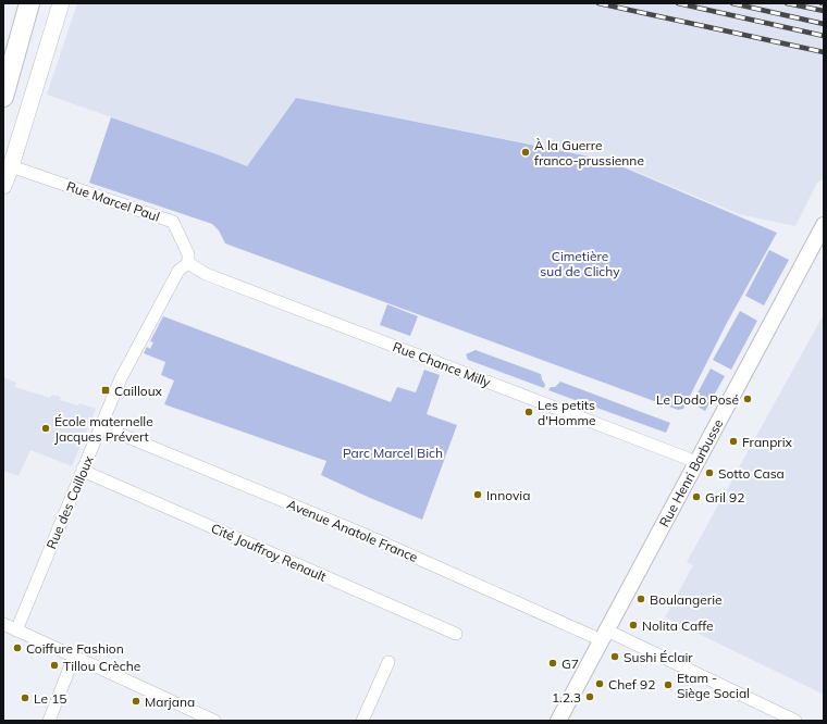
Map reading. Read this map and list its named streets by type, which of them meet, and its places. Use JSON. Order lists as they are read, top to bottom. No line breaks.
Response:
{"streets":{"street":["Rue Marcel Paul","Rue Chance Milly","Rue Henri Barbusse","Rue des Cailloux","Avenue Anatole France","Cité Jouffroy Renault"]},"crossings":[["Rue Marcel Paul","Rue Chance Milly"],["Rue Marcel Paul","Rue des Cailloux"],["Rue Chance Milly","Rue Henri Barbusse"],["Rue Chance Milly","Rue des Cailloux"],["Rue Henri Barbusse","Avenue Anatole France"],["Rue des Cailloux","Avenue Anatole France"],["Rue des Cailloux","Cité Jouffroy Renault"]],"parks":["Cimetière sud de Clichy","Parc Marcel Bich"],"places":{"other":["À la Guerre franco-prussienne","Le Dodo Posé","Les petits d'Homme","École maternelle Jacques Prévert","Franprix","Sotto Casa","Innovia","Gril 92","Boulangerie","Nolita Caffe","Coiffure Fashion","Sushi Éclair","G7","Tillou Crèche","Chef 92","Etam - Siège Social","1.2.3","Le 15","Marjana"],"transit":["Cailloux"]}}
